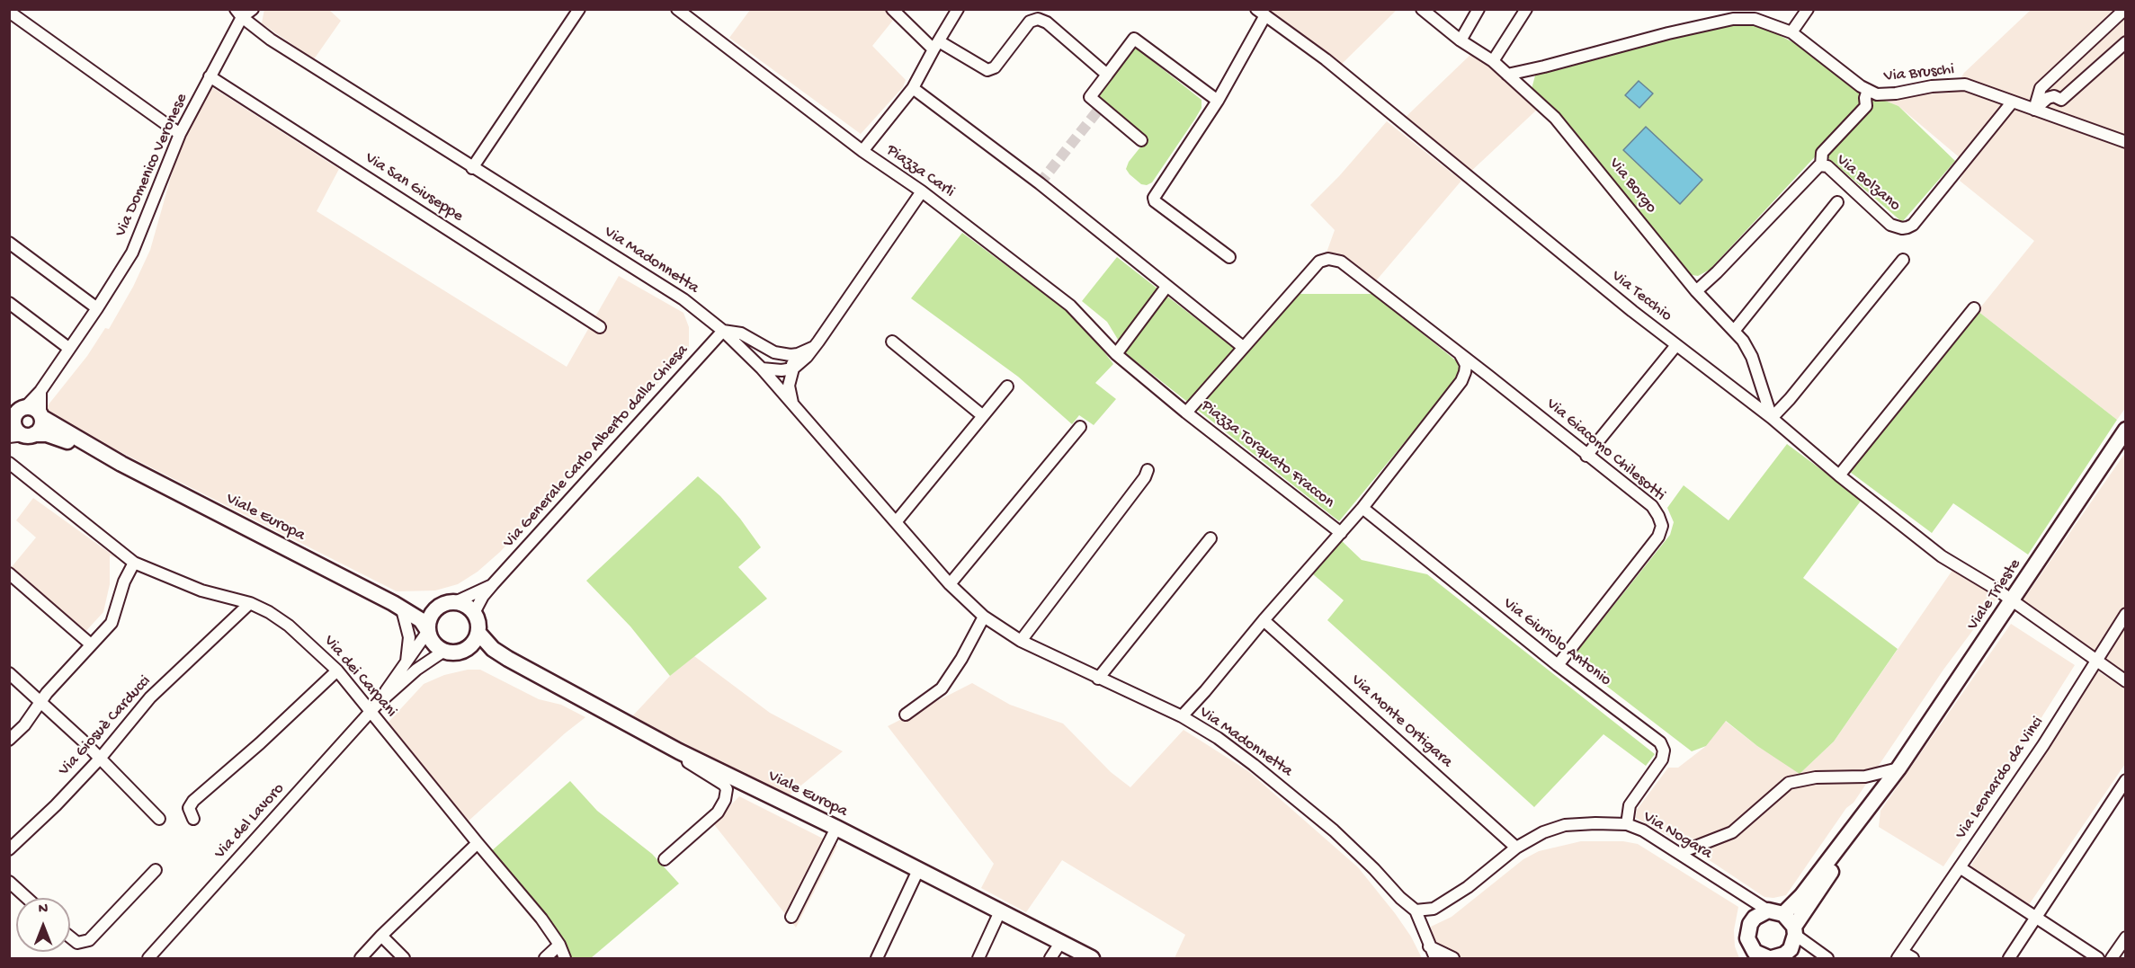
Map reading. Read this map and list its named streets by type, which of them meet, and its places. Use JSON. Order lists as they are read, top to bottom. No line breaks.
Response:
{"streets":{"main road":["Viale Europa","Viale Trieste"],"street":["Via Bruschi","Via Domenico Veronese","Piazza Carli","Via Bolzano","Via Borgo","Via San Giuseppe","Via Madonnetta","Via Tecchio","Via Generale Carlo Alberto dalla Chiesa","Via Giacomo Chilesotti","Piazza Torquato Fraccon","Via Giuriolo Antonio","Via dei Carpani","Via Monte Ortigara","Via Giosuè Carducci","Via Leonardo da Vinci","Via del Lavoro","Via Nogara"]},"crossings":[["Via Bruschi","Via Bolzano"],["Via Bruschi","Via Borgo"],["Via Domenico Veronese","Via San Giuseppe"],["Via Domenico Veronese","Via Madonnetta"],["Piazza Carli","Piazza Torquato Fraccon"],["Via Bolzano","Via Borgo"],["Via Borgo","Via Tecchio"],["Via Madonnetta","Via Generale Carlo Alberto dalla Chiesa"],["Via Madonnetta","Via Nogara"],["Via Tecchio","Viale Trieste"],["Via Tecchio","Via Leonardo da Vinci"],["Via Generale Carlo Alberto dalla Chiesa","Viale Europa"],["Via Generale Carlo Alberto dalla Chiesa","Via del Lavoro"],["Via Giacomo Chilesotti","Piazza Torquato Fraccon"],["Via Giacomo Chilesotti","Via Giuriolo Antonio"],["Viale Europa","Via del Lavoro"],["Viale Trieste","Via Nogara"],["Via Giuriolo Antonio","Via Nogara"],["Via dei Carpani","Via Giosuè Carducci"],["Via dei Carpani","Via del Lavoro"],["Via Monte Ortigara","Via Nogara"]],"north":"top"}
